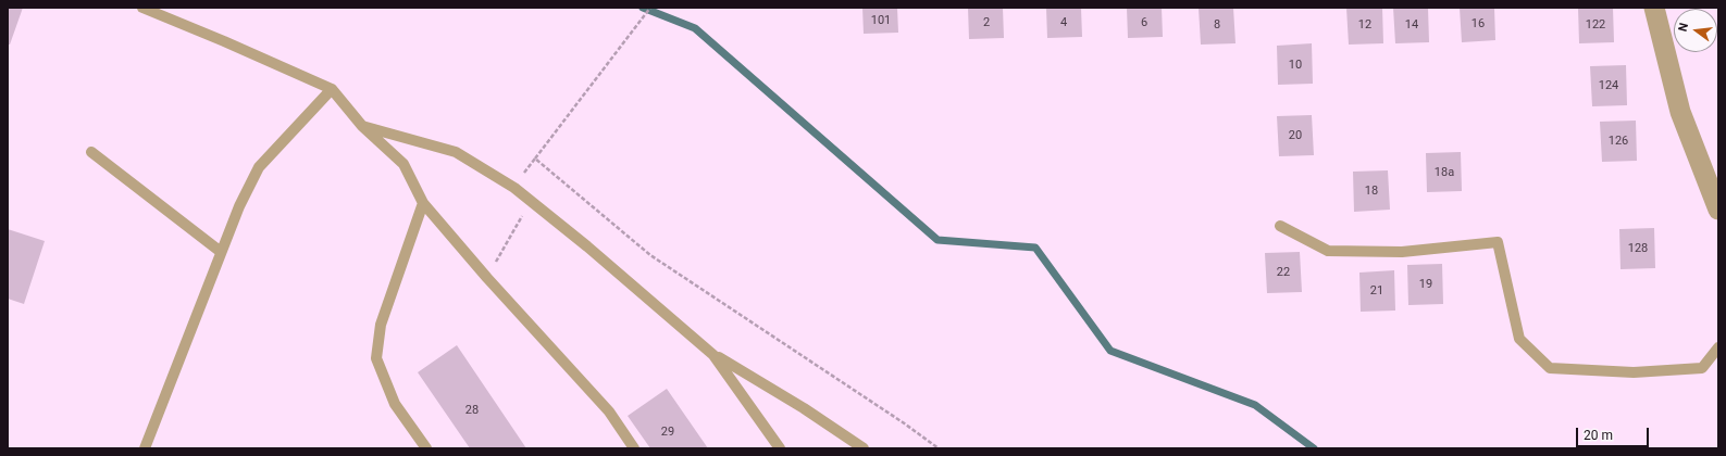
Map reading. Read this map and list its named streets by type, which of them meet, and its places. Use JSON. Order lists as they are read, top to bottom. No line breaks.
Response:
{"house_numbers":["101","2","4","6","16","8","12","14","122","10","124","20","126","18а","18","128","22","19","21","28","29"],"scale_bar":"20 m","north":"left"}
